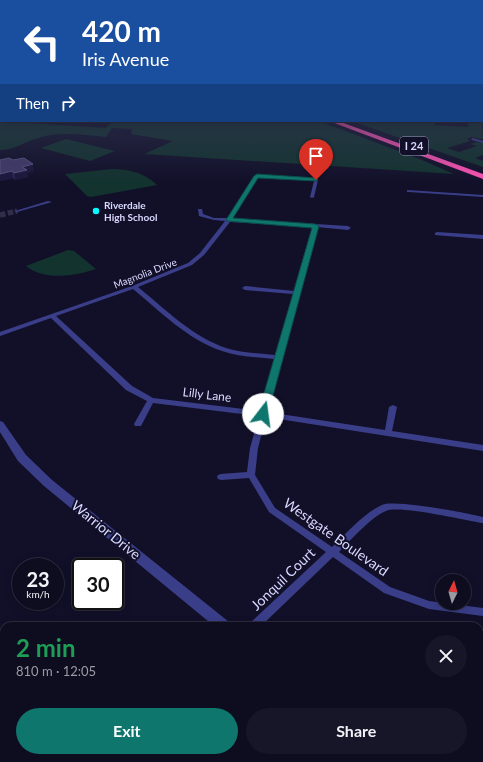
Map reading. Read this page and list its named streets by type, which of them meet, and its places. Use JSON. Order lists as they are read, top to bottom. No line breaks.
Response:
{"streets":{"highway":["I 24"],"street":["Magnolia Drive","Lilly Lane","Warrior Drive","Westgate Boulevard","Jonquil Court"]},"crossings":[["Magnolia Drive","Lilly Lane"],["Westgate Boulevard","Jonquil Court"]],"places":["Riverdale High School"],"north":"top","page":{"turn":["420 m","Iris Avenue"],"then":"Then","speed":"23 km/h","limit":"30","heading":["2 min","810 m · 12:05"],"buttons":["Exit","Share"]}}
